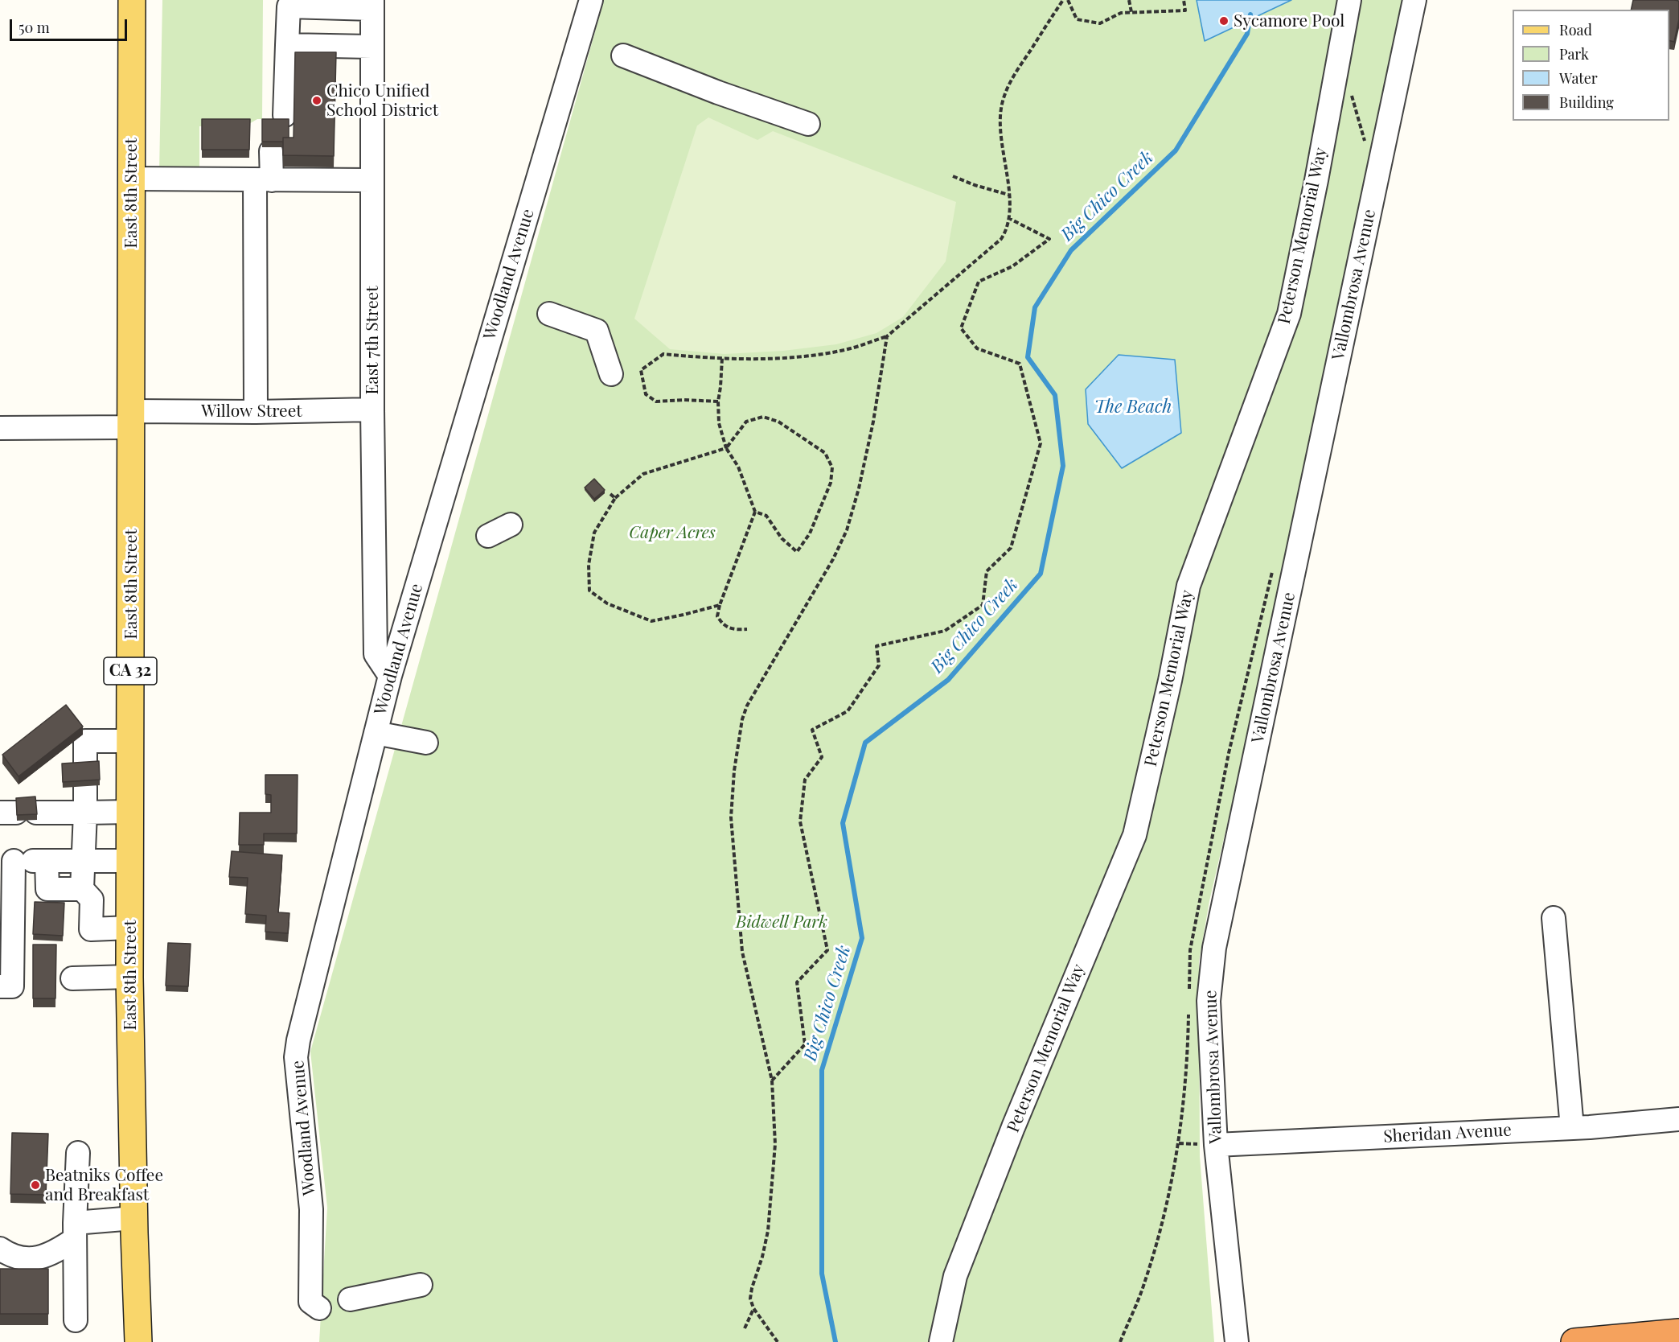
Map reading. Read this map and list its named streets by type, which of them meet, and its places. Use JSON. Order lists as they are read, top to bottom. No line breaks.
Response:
{"streets":{"main road":["East 8th Street","CA 32"],"street":["Peterson Memorial Way","Woodland Avenue","Vallombrosa Avenue","East 7th Street","Willow Street","Sheridan Avenue"]},"crossings":[["East 8th Street","Willow Street"],["Woodland Avenue","East 7th Street"],["Vallombrosa Avenue","Sheridan Avenue"],["East 7th Street","Willow Street"]],"water":["Big Chico Creek","The Beach"],"parks":["Caper Acres","Bidwell Park"],"places":["Sycamore Pool","Chico Unified School District","Beatniks Coffee and Breakfast"],"legend":["Road","Park","Water","Building"],"scale_bar":"50 m"}
